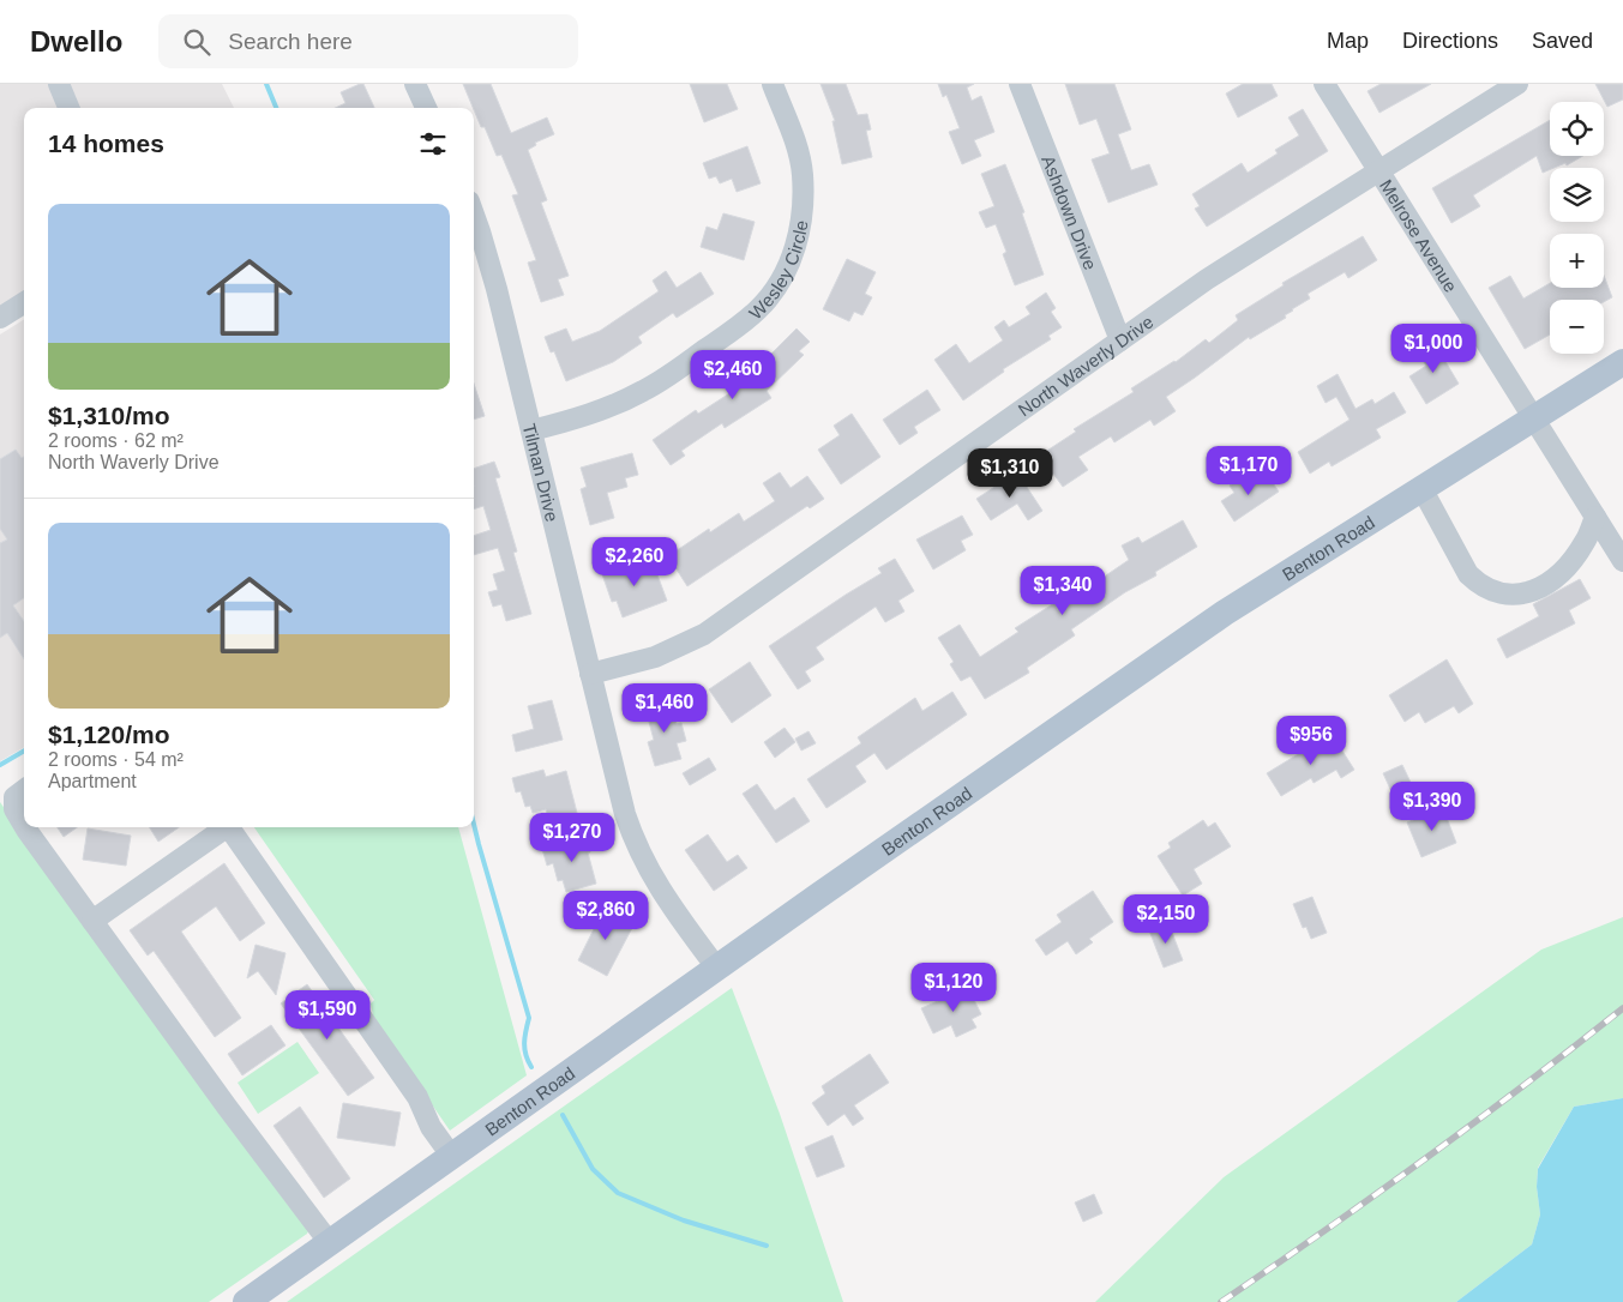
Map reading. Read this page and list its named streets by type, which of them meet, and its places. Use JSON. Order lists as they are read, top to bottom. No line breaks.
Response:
{"streets":{"main road":["Benton Road"],"street":["Ashdown Drive","Melrose Avenue","Wesley Circle","North Waverly Drive","Tilman Drive"]},"crossings":[["Ashdown Drive","North Waverly Drive"],["Melrose Avenue","North Waverly Drive"],["Melrose Avenue","Benton Road"],["Wesley Circle","Tilman Drive"],["North Waverly Drive","Tilman Drive"],["Tilman Drive","Benton Road"]],"page":{"header":"Dwello","search":"Search here","nav":["Map","Directions","Saved"],"map_buttons":["+","−"],"heading":"14 homes","list":[{"name":"$1,310/mo","note":"2 rooms · 62 m² · North Waverly Drive"},{"name":"$1,120/mo","note":"2 rooms · 54 m² · Apartment"}],"price":["$1,000","$2,460","$1,170","$1,310","$2,260","$1,340","$1,460","$956","$1,390","$1,270","$2,860","$2,150","$1,120","$1,590"]}}
